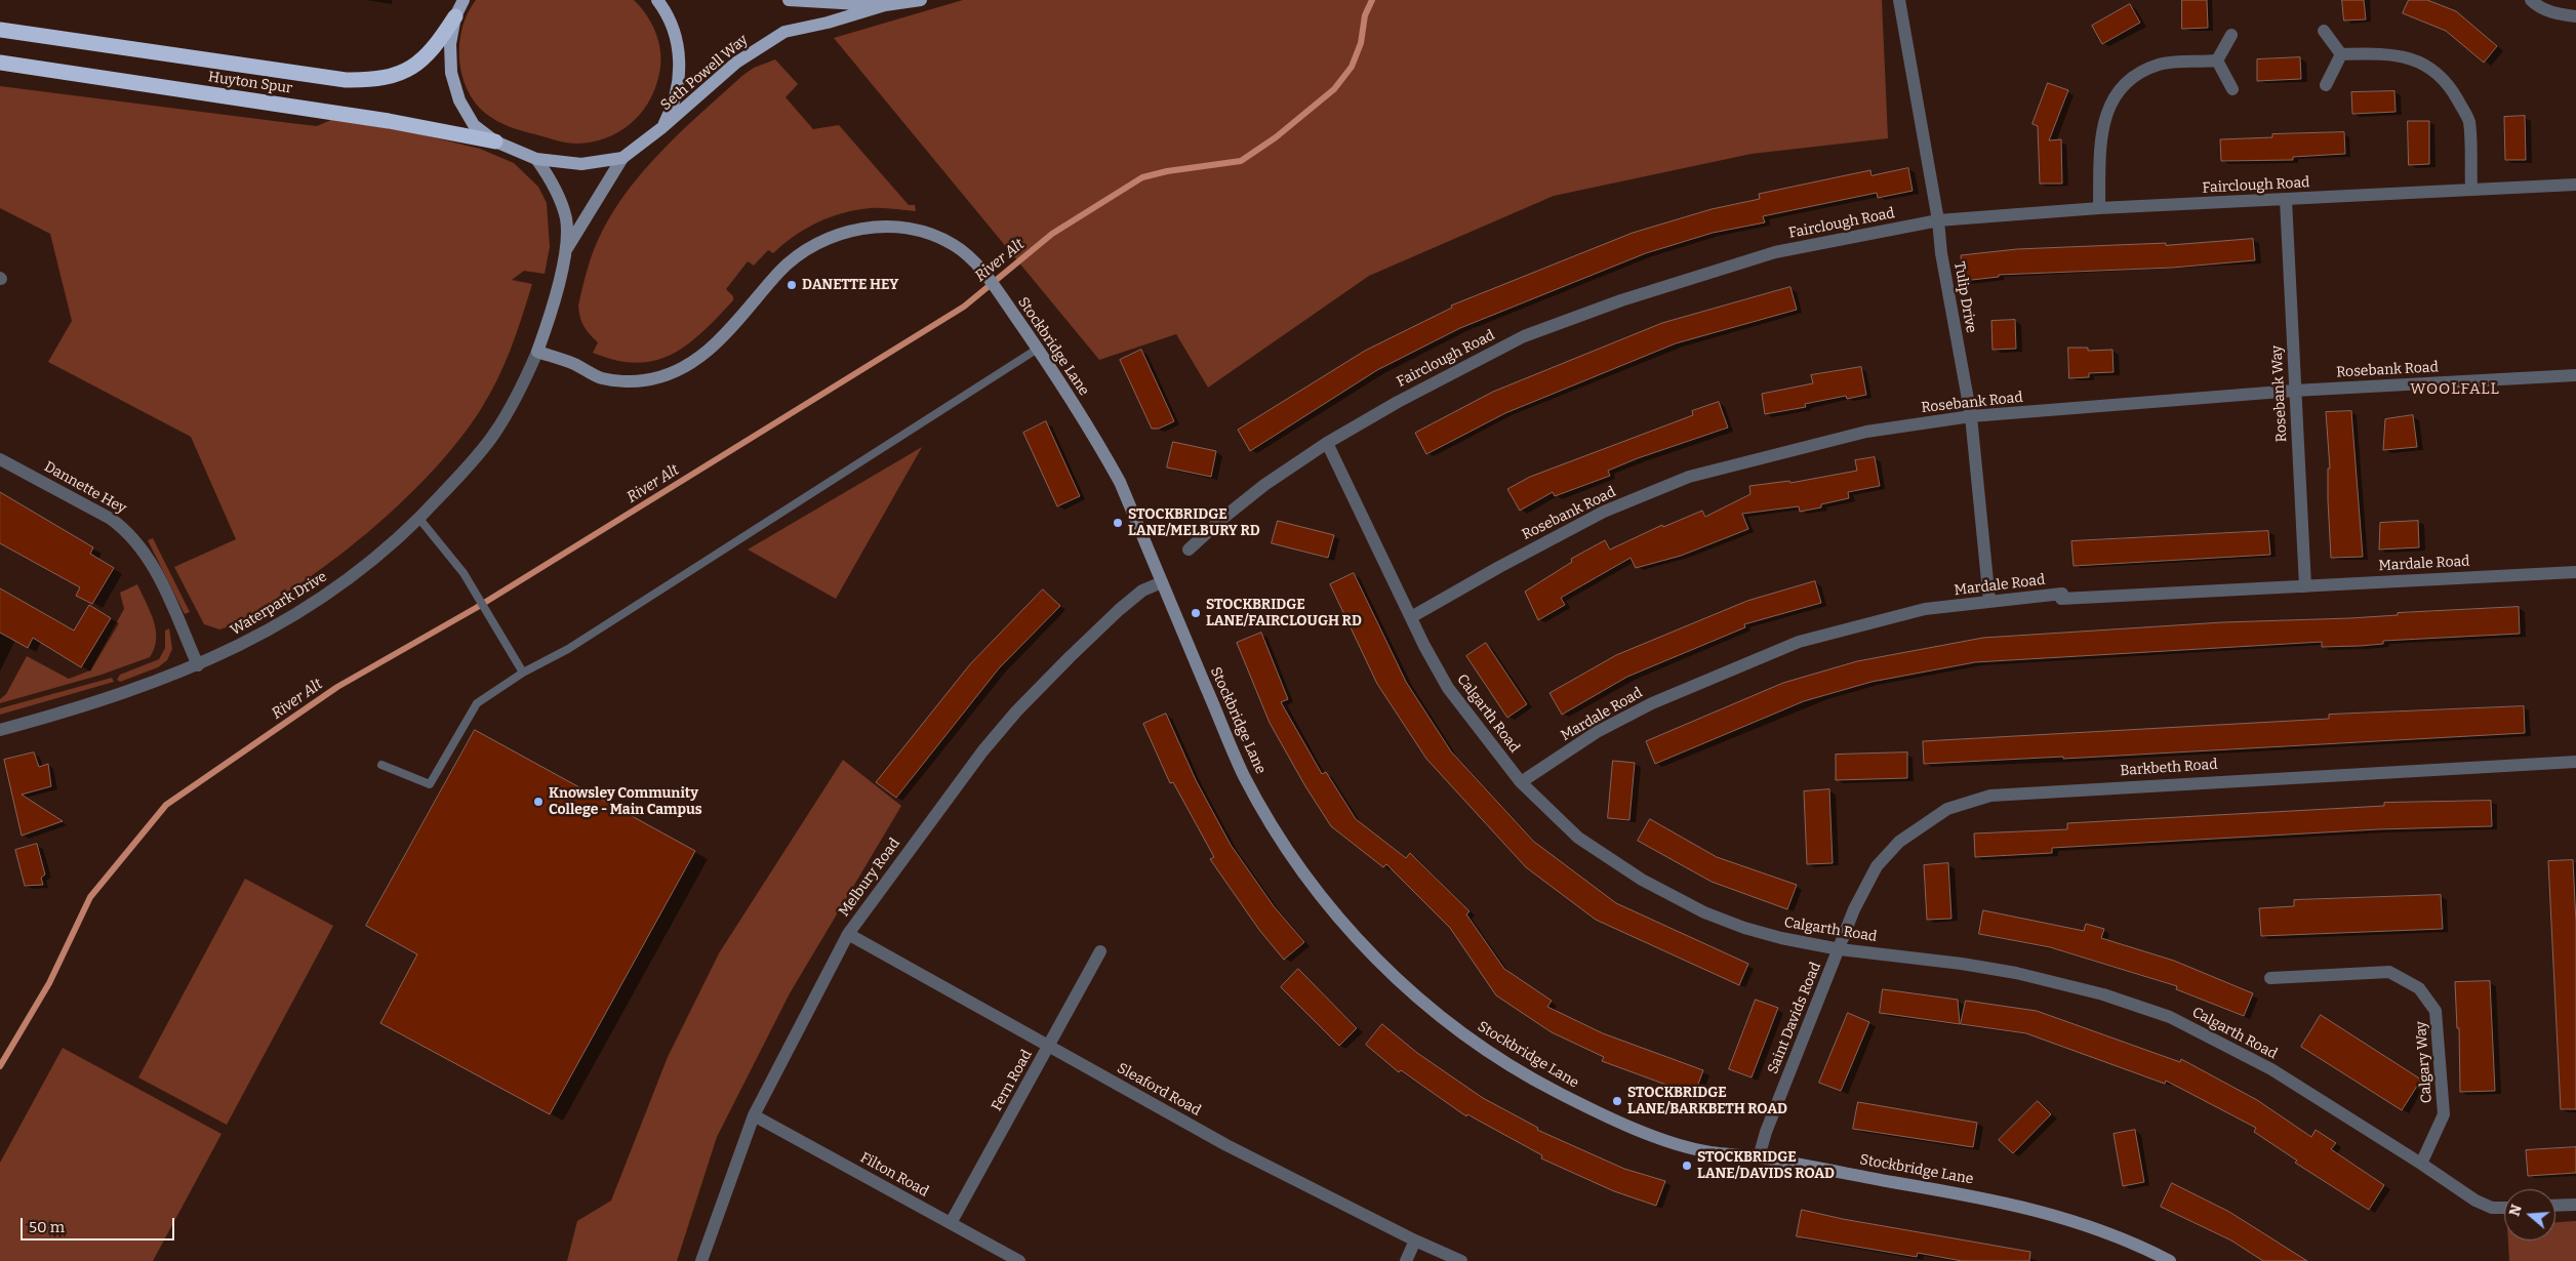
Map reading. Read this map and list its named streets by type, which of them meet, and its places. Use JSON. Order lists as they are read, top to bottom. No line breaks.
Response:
{"streets":{"highway":["Huyton Spur"],"main road":["Seth Powell Way","Stockbridge Lane"],"street":["Fairclough Road","Tulip Drive","Rosebank Road","Rosebank Way","Dannette Hey","Mardale Road","Waterpark Drive","Calgarth Road","Barkbeth Road","Melbury Road","Saint Davids Road","Calgary Way","Fern Road","Sleaford Road","Filton Road"]},"crossings":[["Fairclough Road","Tulip Drive"],["Fairclough Road","Rosebank Way"],["Fairclough Road","Calgarth Road"],["Tulip Drive","Rosebank Road"],["Tulip Drive","Mardale Road"],["Stockbridge Lane","Waterpark Drive"],["Stockbridge Lane","Melbury Road"],["Stockbridge Lane","Saint Davids Road"],["Rosebank Road","Rosebank Way"],["Rosebank Road","Calgarth Road"],["Rosebank Way","Mardale Road"],["Dannette Hey","Waterpark Drive"],["Mardale Road","Calgarth Road"],["Calgarth Road","Barkbeth Road"],["Calgarth Road","Saint Davids Road"],["Calgarth Road","Calgary Way"],["Barkbeth Road","Saint Davids Road"],["Melbury Road","Sleaford Road"],["Melbury Road","Filton Road"],["Fern Road","Sleaford Road"],["Fern Road","Filton Road"]],"districts":["WOOLFALL"],"water":["River Alt"],"places":["DANETTE HEY","STOCKBRIDGE LANE/MELBURY RD","STOCKBRIDGE LANE/FAIRCLOUGH RD","Knowsley Community College - Main Campus","STOCKBRIDGE LANE/BARKBETH ROAD","STOCKBRIDGE LANE/DAVIDS ROAD"],"scale_bar":"50 m","north":"left"}
